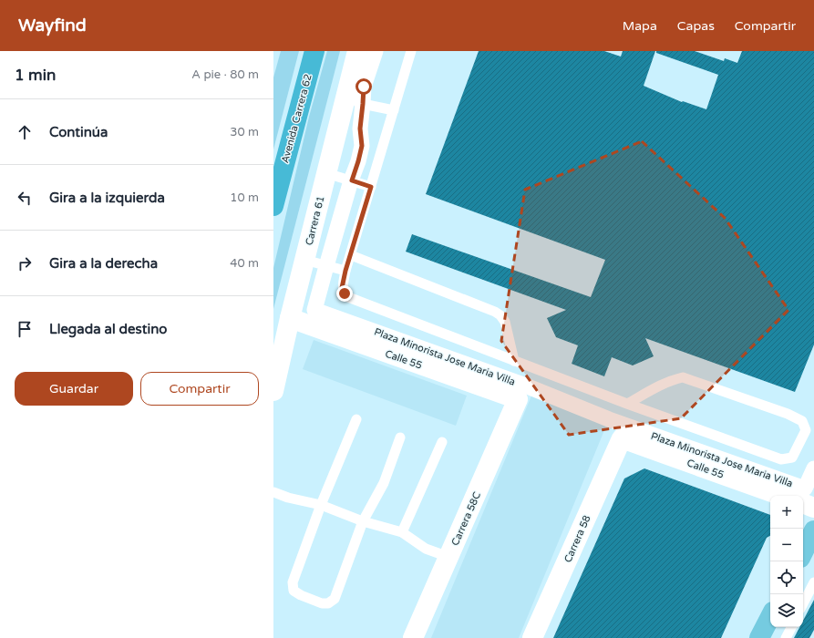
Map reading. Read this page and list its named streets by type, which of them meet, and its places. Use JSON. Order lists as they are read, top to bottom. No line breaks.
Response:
{"streets":{"highway":["Avenida Carrera 62"],"street":["Carrera 61","Plaza Minorista Jose Maria Villa","Calle 55","Carrera 58C","Carrera 58"]},"crossings":[["Carrera 61","Plaza Minorista Jose Maria Villa"],["Carrera 61","Calle 55"],["Plaza Minorista Jose Maria Villa","Calle 55"],["Plaza Minorista Jose Maria Villa","Carrera 58C"],["Calle 55","Carrera 58C"],["Calle 55","Carrera 58"]],"page":{"header":"Wayfind","nav":["Mapa","Capas","Compartir"],"heading":["1 min","A pie · 80 m"],"list":[["Continúa","30 m"],["Gira a la izquierda","10 m"],["Gira a la derecha","40 m"],"Llegada al destino"],"buttons":["Guardar","Compartir"],"map_buttons":["+","−"]}}
